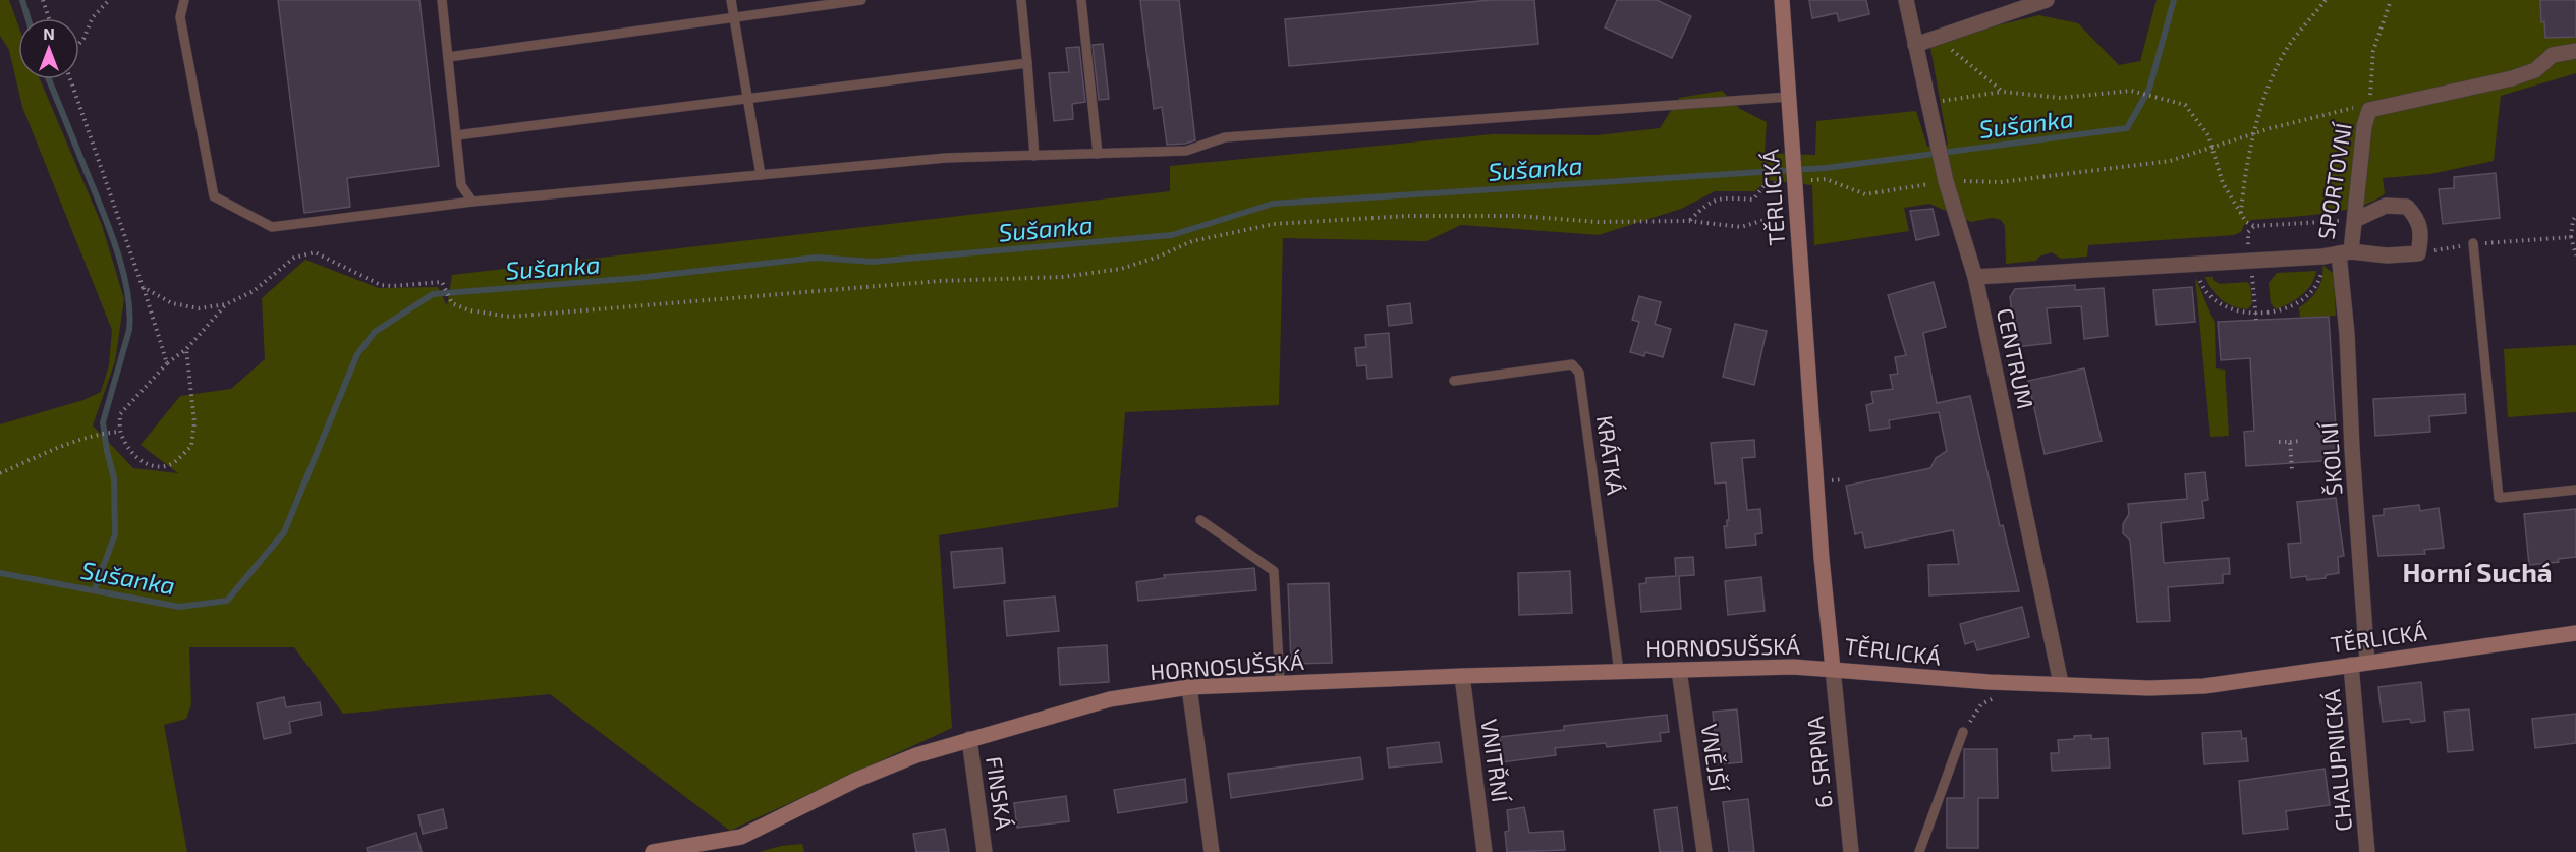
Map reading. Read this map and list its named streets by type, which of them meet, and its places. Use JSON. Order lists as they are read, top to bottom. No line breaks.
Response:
{"streets":{"main road":["TĚRLICKÁ","HORNOSUŠSKÁ"],"street":["SPORTOVNÍ","CENTRUM","ŠKOLNÍ","VNĚJŠÍ","VNITŘNÍ","CHALUPNICKÁ","6. SRPNA","FINSKÁ"],"lane":["KRÁTKÁ"]},"crossings":[["SPORTOVNÍ","CENTRUM"],["SPORTOVNÍ","ŠKOLNÍ"],["TĚRLICKÁ","CENTRUM"],["TĚRLICKÁ","ŠKOLNÍ"],["TĚRLICKÁ","HORNOSUŠSKÁ"],["TĚRLICKÁ","CHALUPNICKÁ"],["TĚRLICKÁ","6. SRPNA"],["KRÁTKÁ","HORNOSUŠSKÁ"],["HORNOSUŠSKÁ","VNĚJŠÍ"],["HORNOSUŠSKÁ","VNITŘNÍ"],["HORNOSUŠSKÁ","6. SRPNA"],["HORNOSUŠSKÁ","FINSKÁ"]],"districts":["Horní Suchá"],"water":["Sušanka"],"north":"top"}
